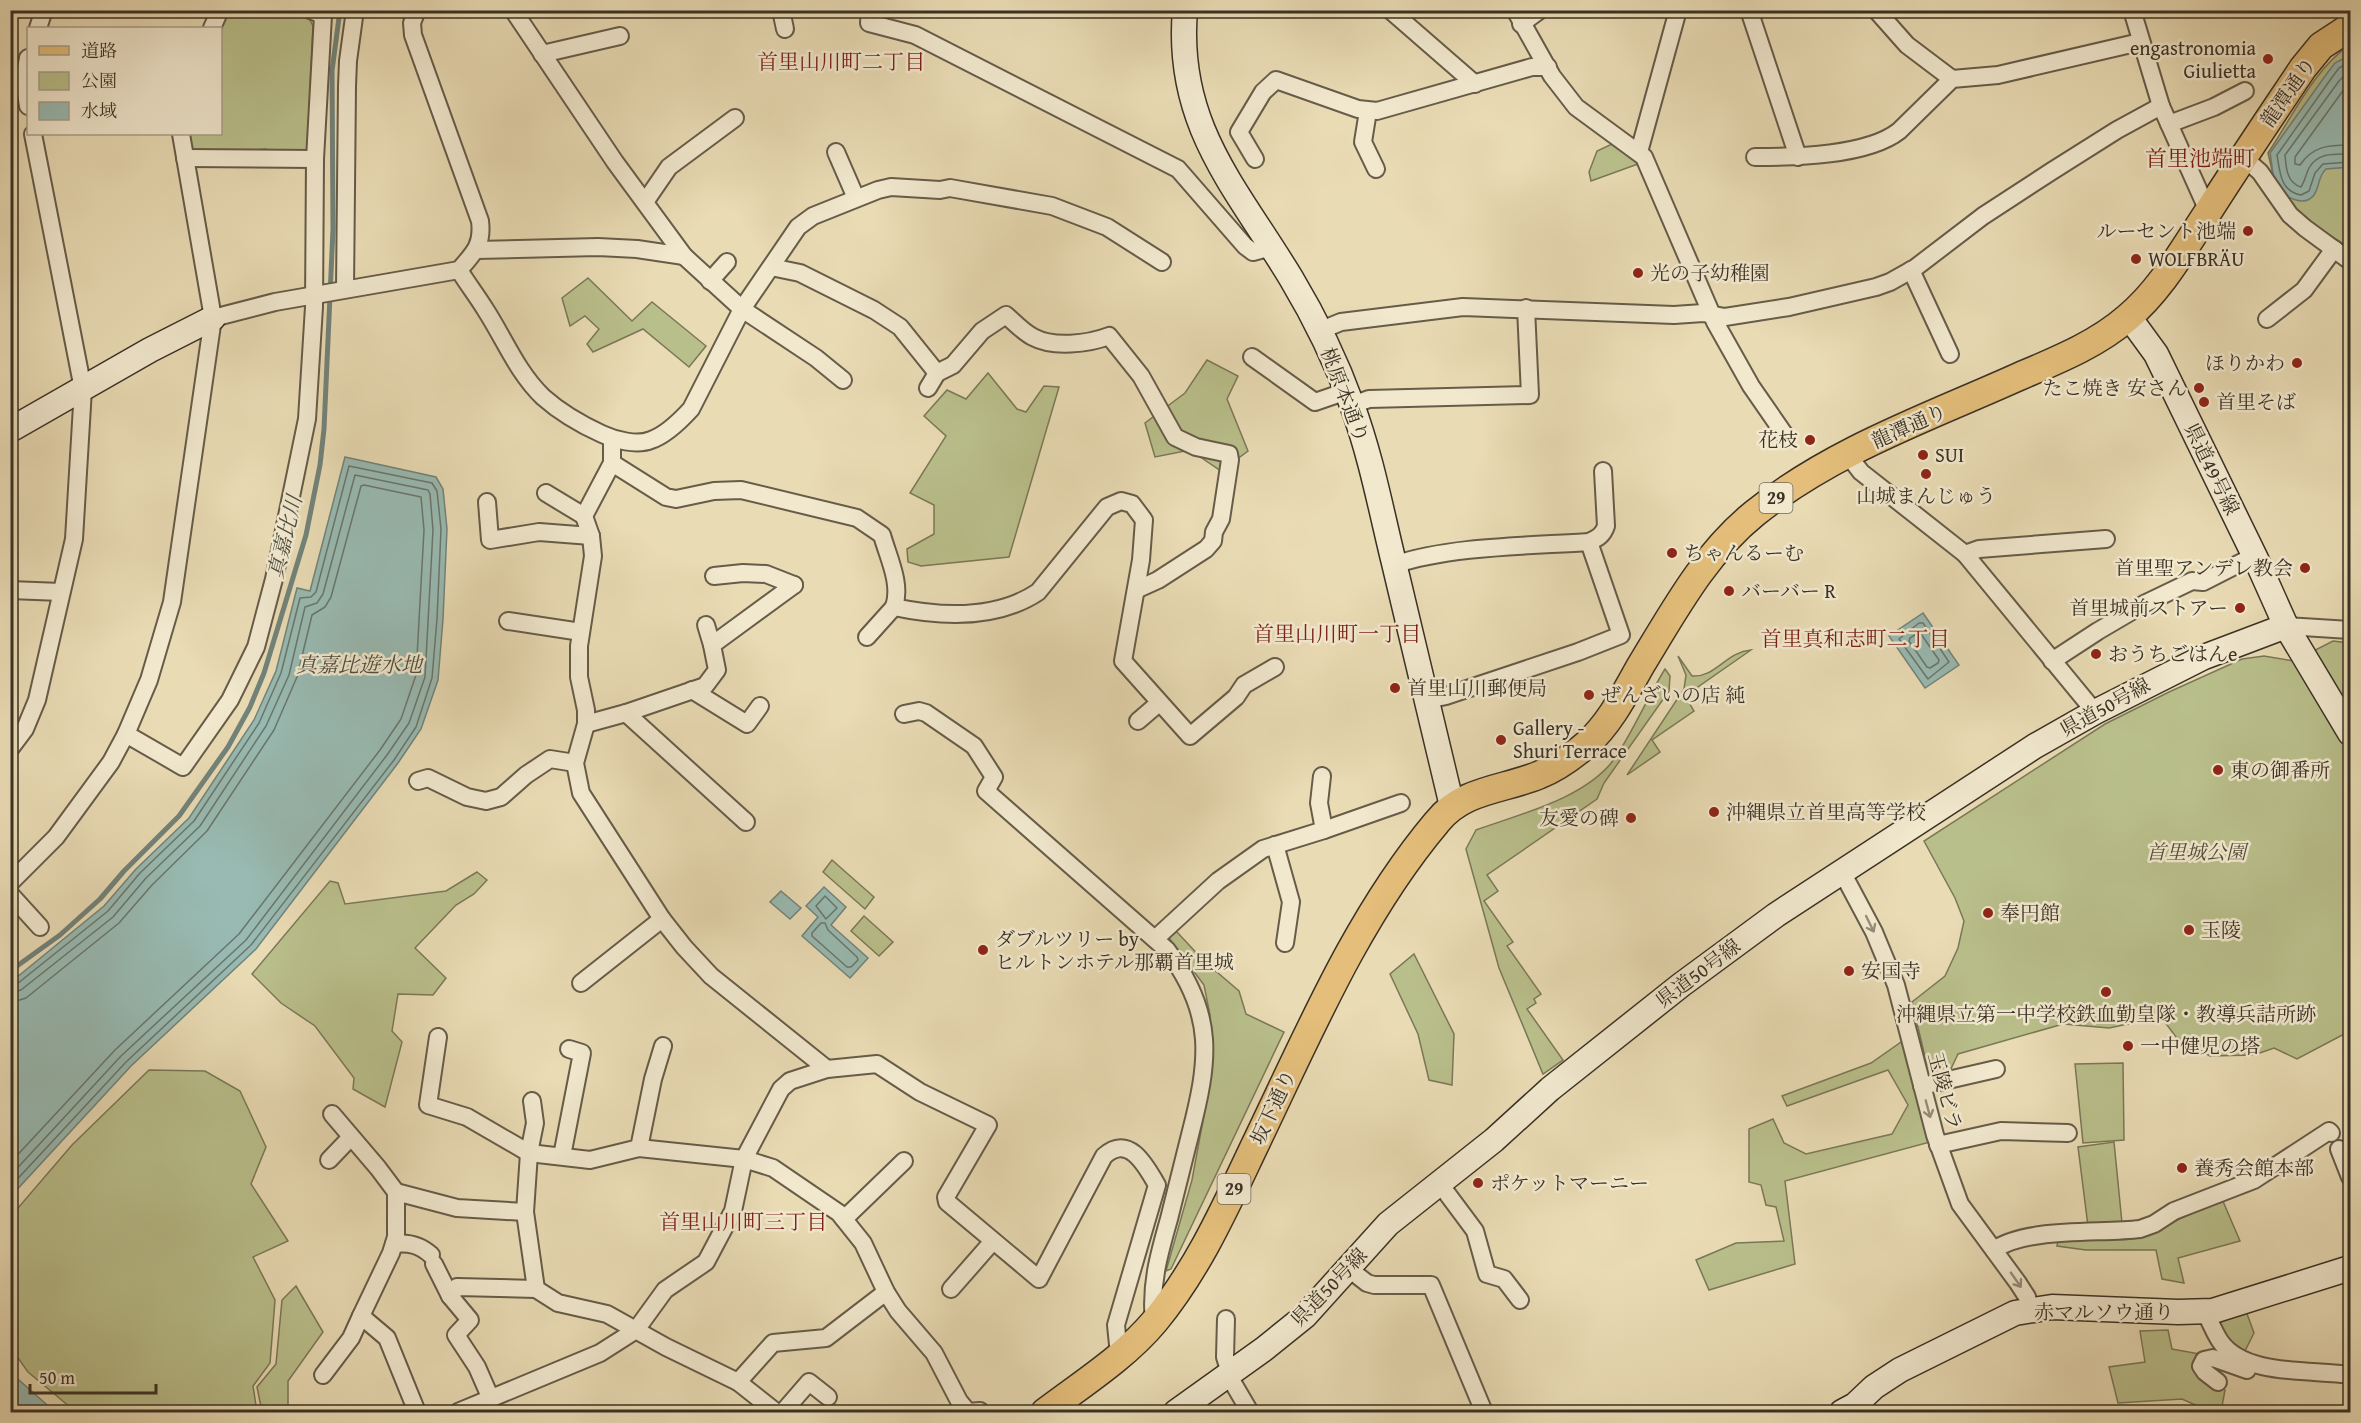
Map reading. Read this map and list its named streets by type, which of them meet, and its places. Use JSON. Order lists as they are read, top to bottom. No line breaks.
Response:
{"streets":{"main road":["龍潭通り","桃原本通り","県道49号線","29","県道50号線","坂下通り","赤マルソウ通り"],"street":["玉陵ビラ"]},"crossings":[["龍潭通り","桃原本通り"],["龍潭通り","県道49号線"],["龍潭通り","坂下通り"],["桃原本通り","坂下通り"],["県道49号線","県道50号線"],["県道50号線","玉陵ビラ"],["玉陵ビラ","赤マルソウ通り"]],"one_way":["玉陵ビラ"],"districts":["首里山川町二丁目","首里池端町","首里山川町一丁目","首里真和志町二丁目","首里山川町三丁目"],"water":["真嘉比川","真嘉比遊水地"],"parks":["首里城公園"],"places":["engastronomia Giulietta","ルーセント池端","WOLFBRÄU","光の子幼稚園","ほりかわ","たこ焼き 安さん","首里そば","花枝","SUI","山城まんじゅう","ちゃんるーむ","首里聖アンデレ教会","バーバー R","首里城前ストアー","おうちごはんe","首里山川郵便局","ぜんざいの店 純","Gallery - Shuri Terrace","東の御番所","沖縄県立首里高等学校","友愛の碑","奉円館","玉陵","ダブルツリー by ヒルトンホテル那覇首里城","安国寺","沖縄県立第一中学校鉄血勤皇隊・教導兵詰所跡","一中健児の塔","養秀会館本部","ポケットマーニー"],"legend":["道路","公園","水域"],"scale_bar":"50 m"}
